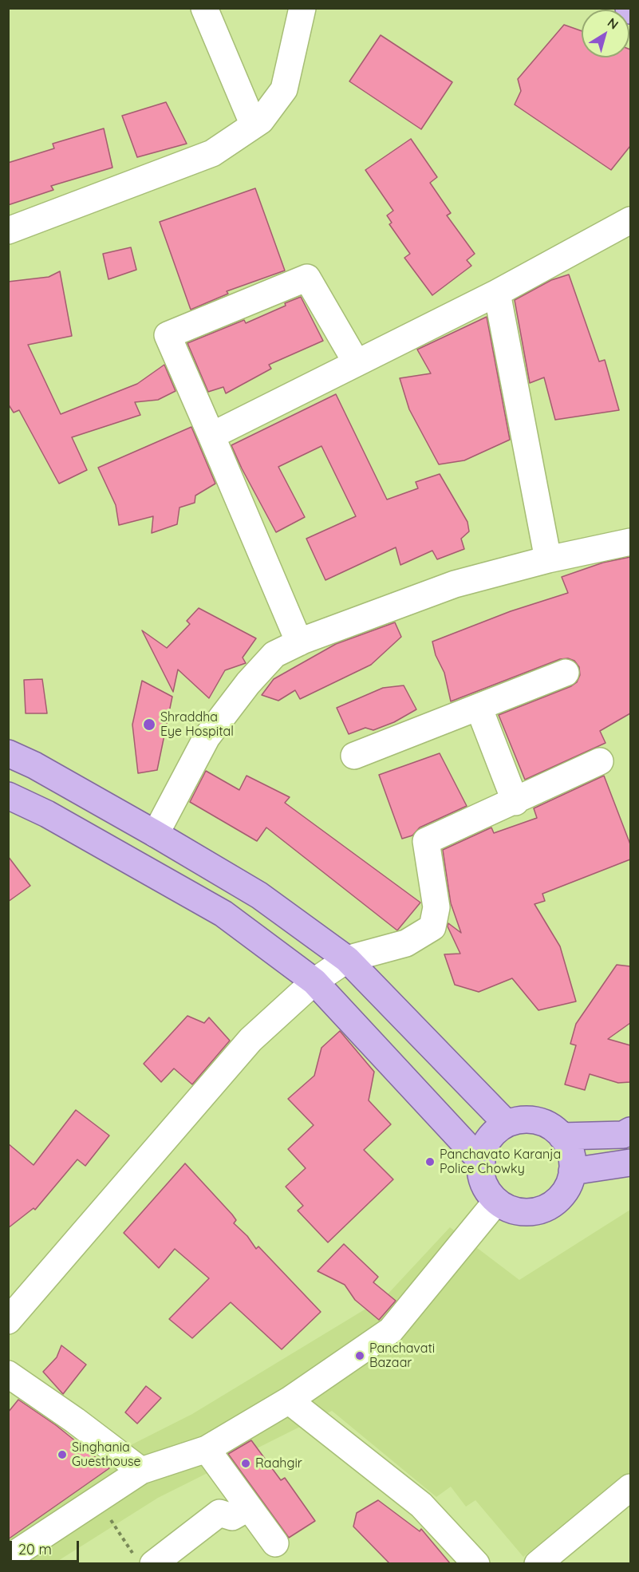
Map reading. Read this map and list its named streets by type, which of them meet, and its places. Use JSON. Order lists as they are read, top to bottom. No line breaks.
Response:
{"places":["Shraddha Eye Hospital","Panchavato Karanja Police Chowky","Panchavati Bazaar","Singhania Guesthouse","Raahgir"],"scale_bar":"20 m","north":"top right"}
